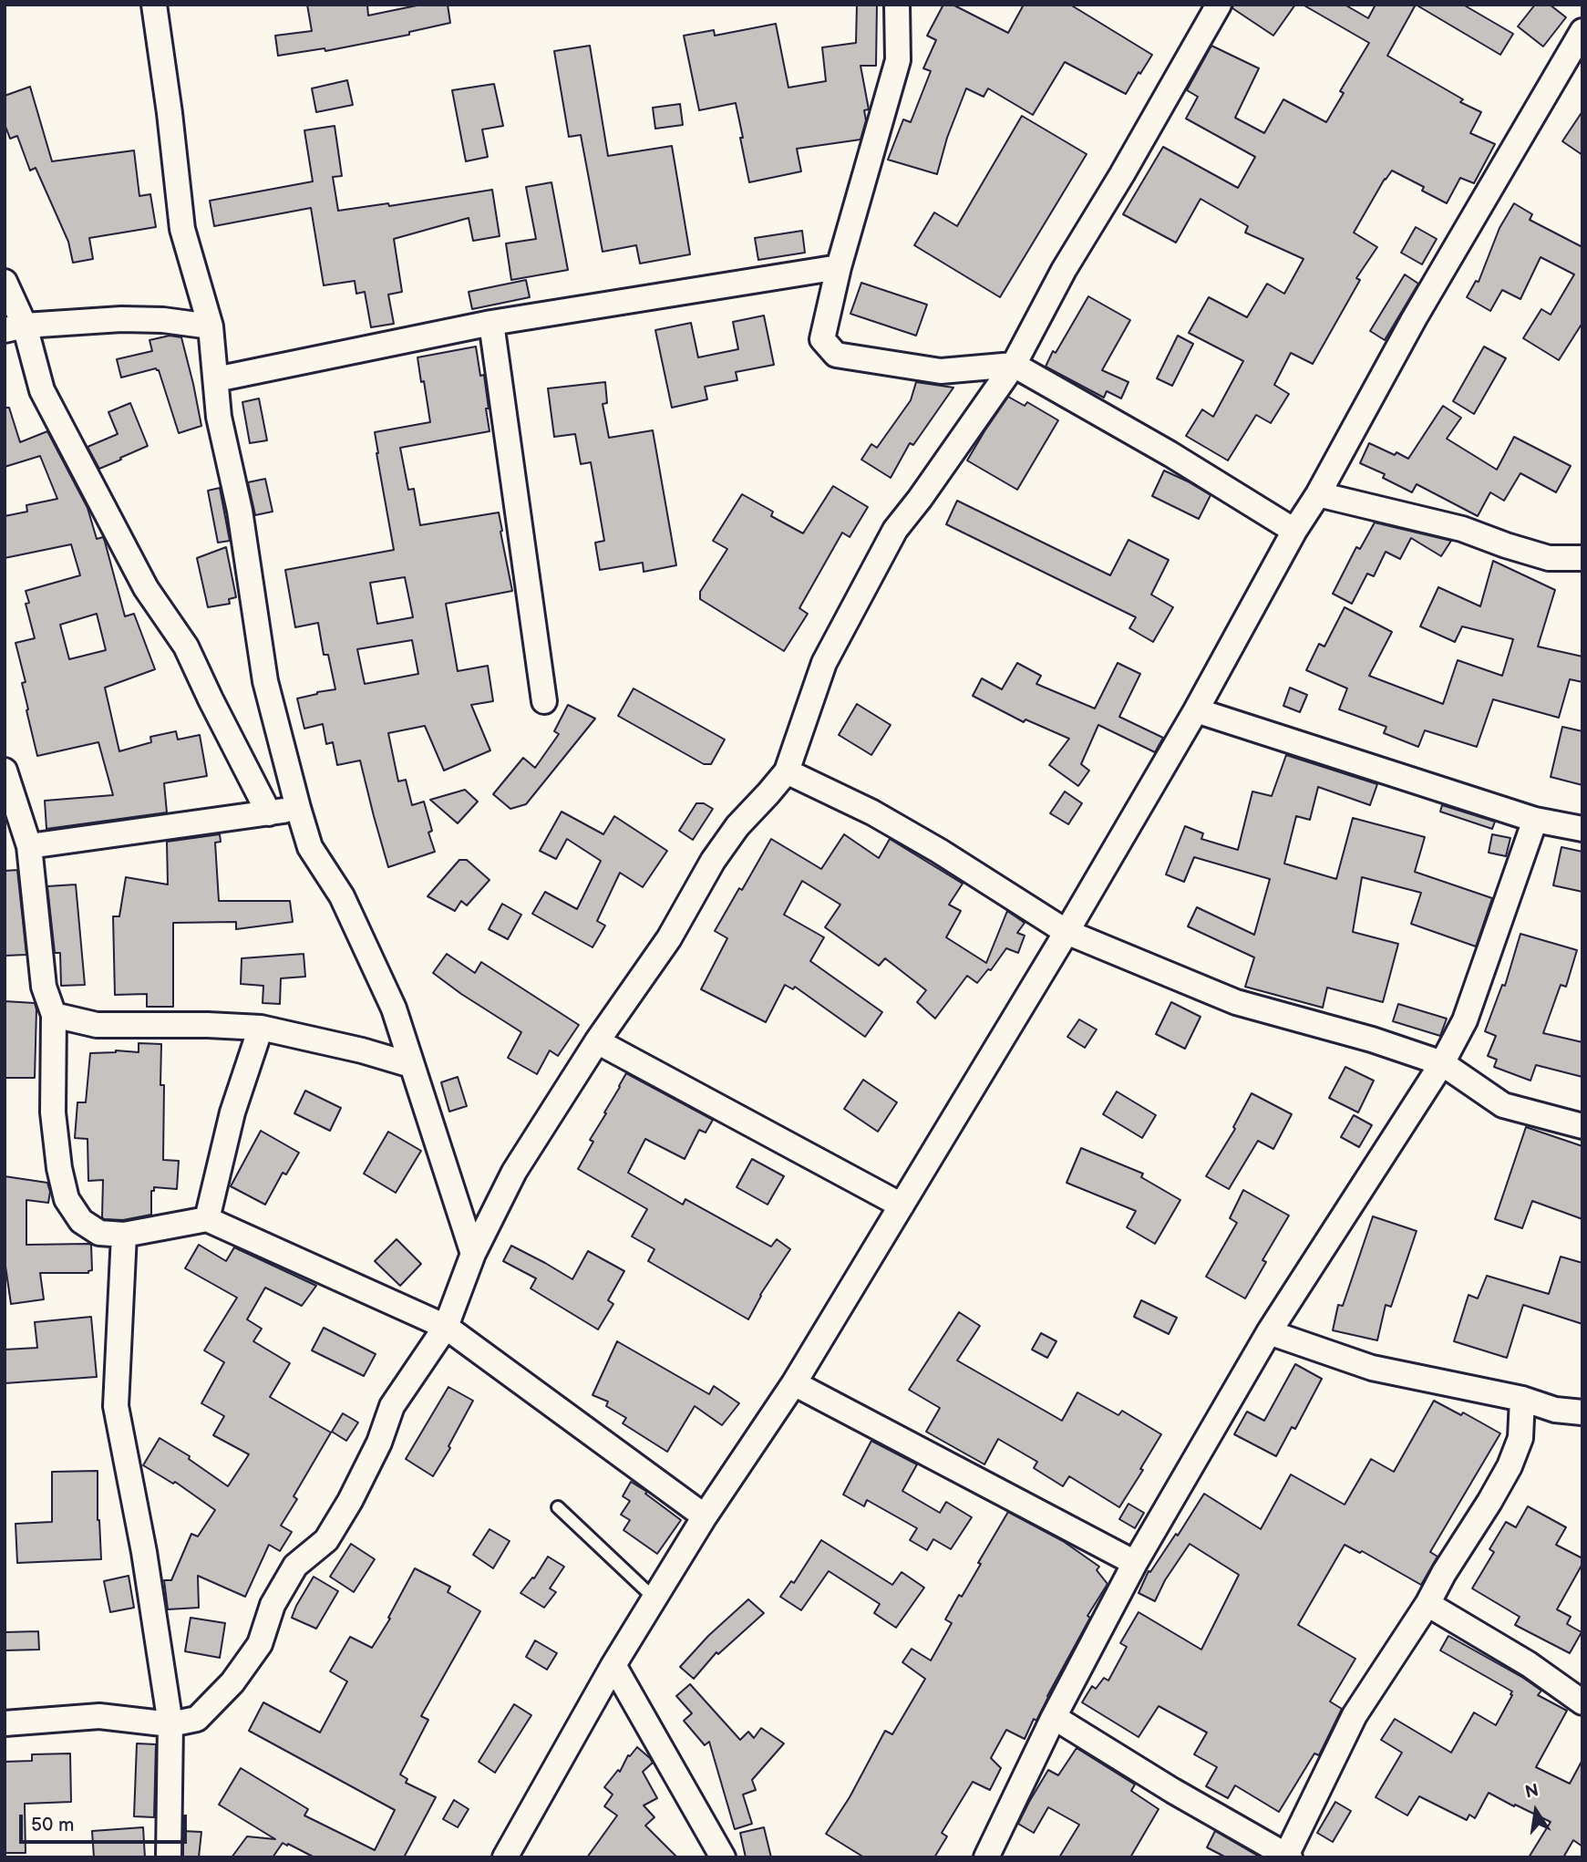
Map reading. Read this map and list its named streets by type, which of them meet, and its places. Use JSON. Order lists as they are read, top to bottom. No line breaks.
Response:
{"scale_bar":"50 m","north":"top"}
